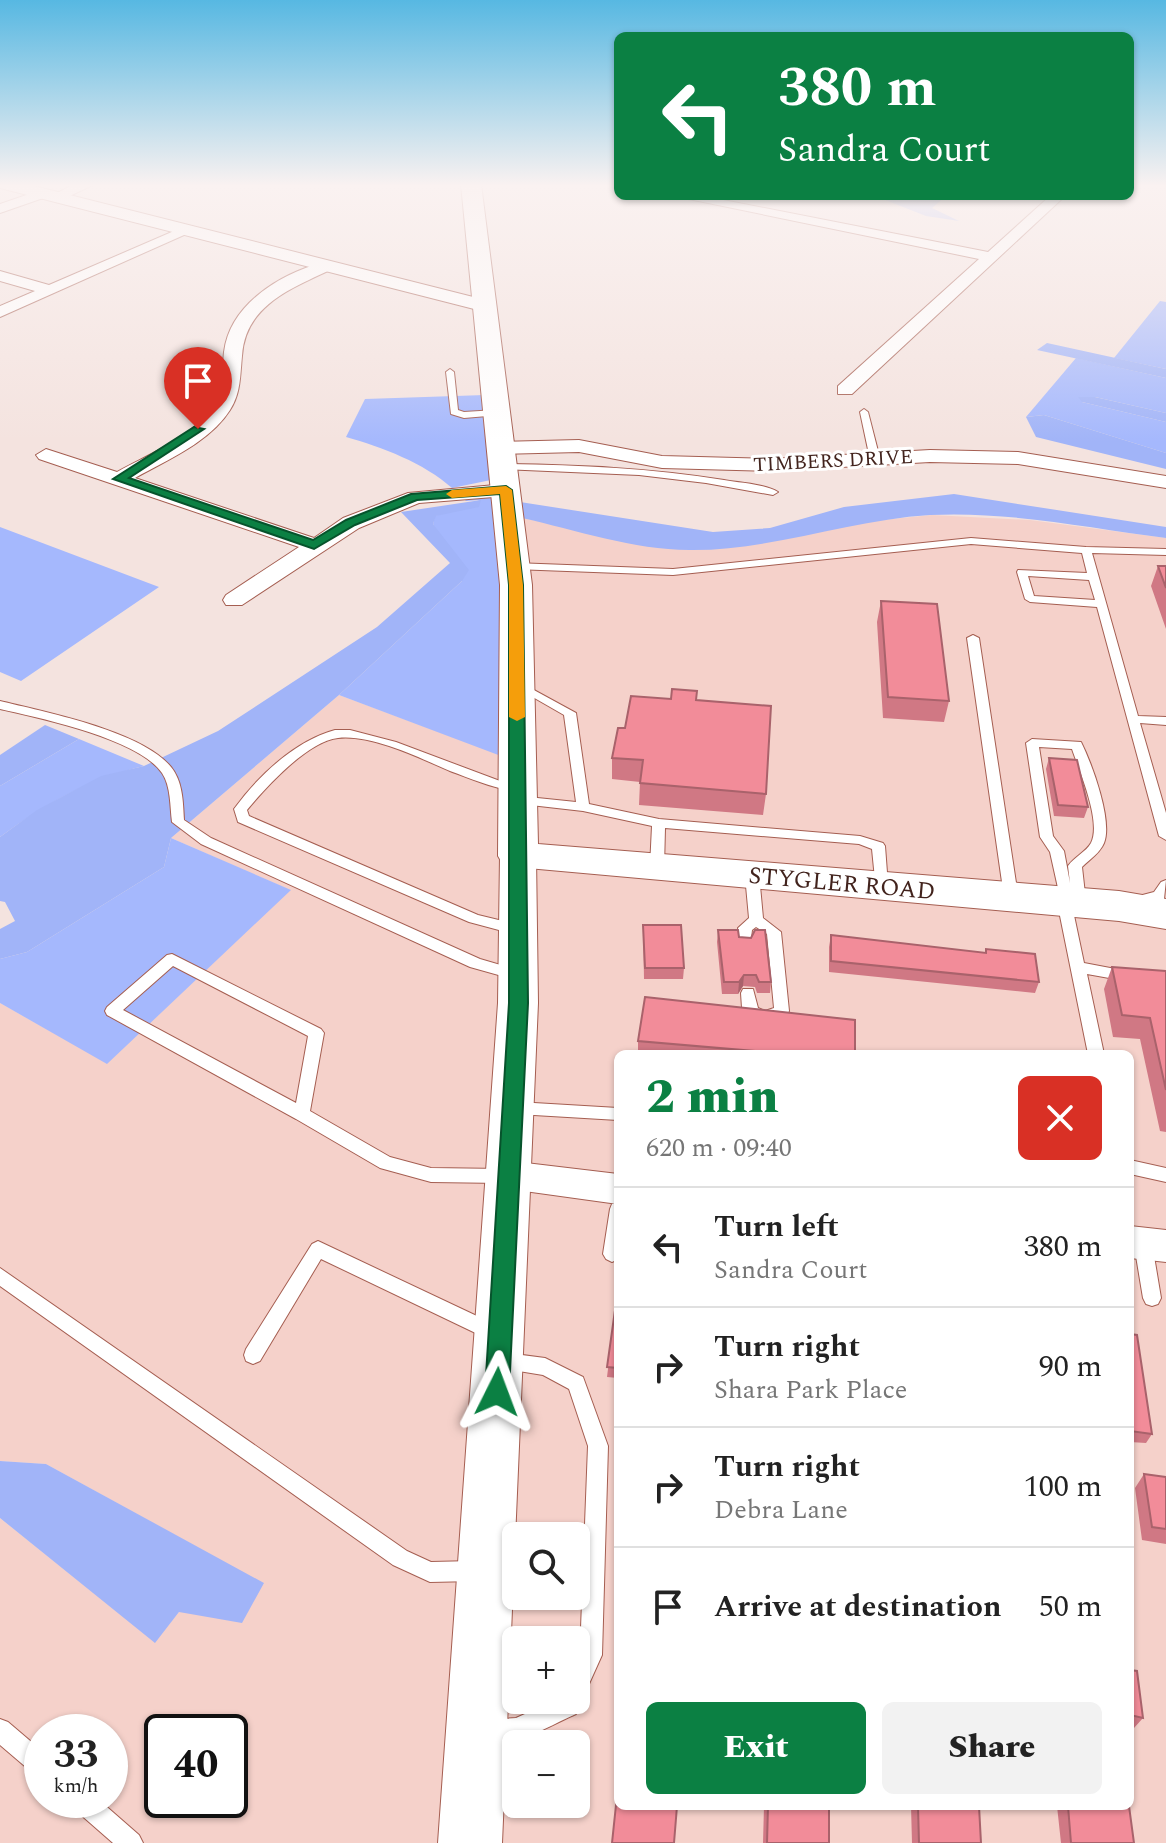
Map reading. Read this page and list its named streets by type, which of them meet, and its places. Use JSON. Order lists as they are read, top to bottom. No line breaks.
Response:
{"streets":{"main road":["STYGLER ROAD"],"street":["TIMBERS DRIVE"]},"page":{"turn":["380 m","Sandra Court"],"heading":["2 min","620 m · 09:40"],"list":[{"name":"Turn left","note":"Sandra Court","value":"380 m"},{"name":"Turn right","note":"Shara Park Place","value":"90 m"},{"name":"Turn right","note":"Debra Lane","value":"100 m"},{"name":"Arrive at destination","value":"50 m"}],"map_buttons":["+","−"],"buttons":["Exit","Share"],"speed":"33 km/h","limit":"40"}}
